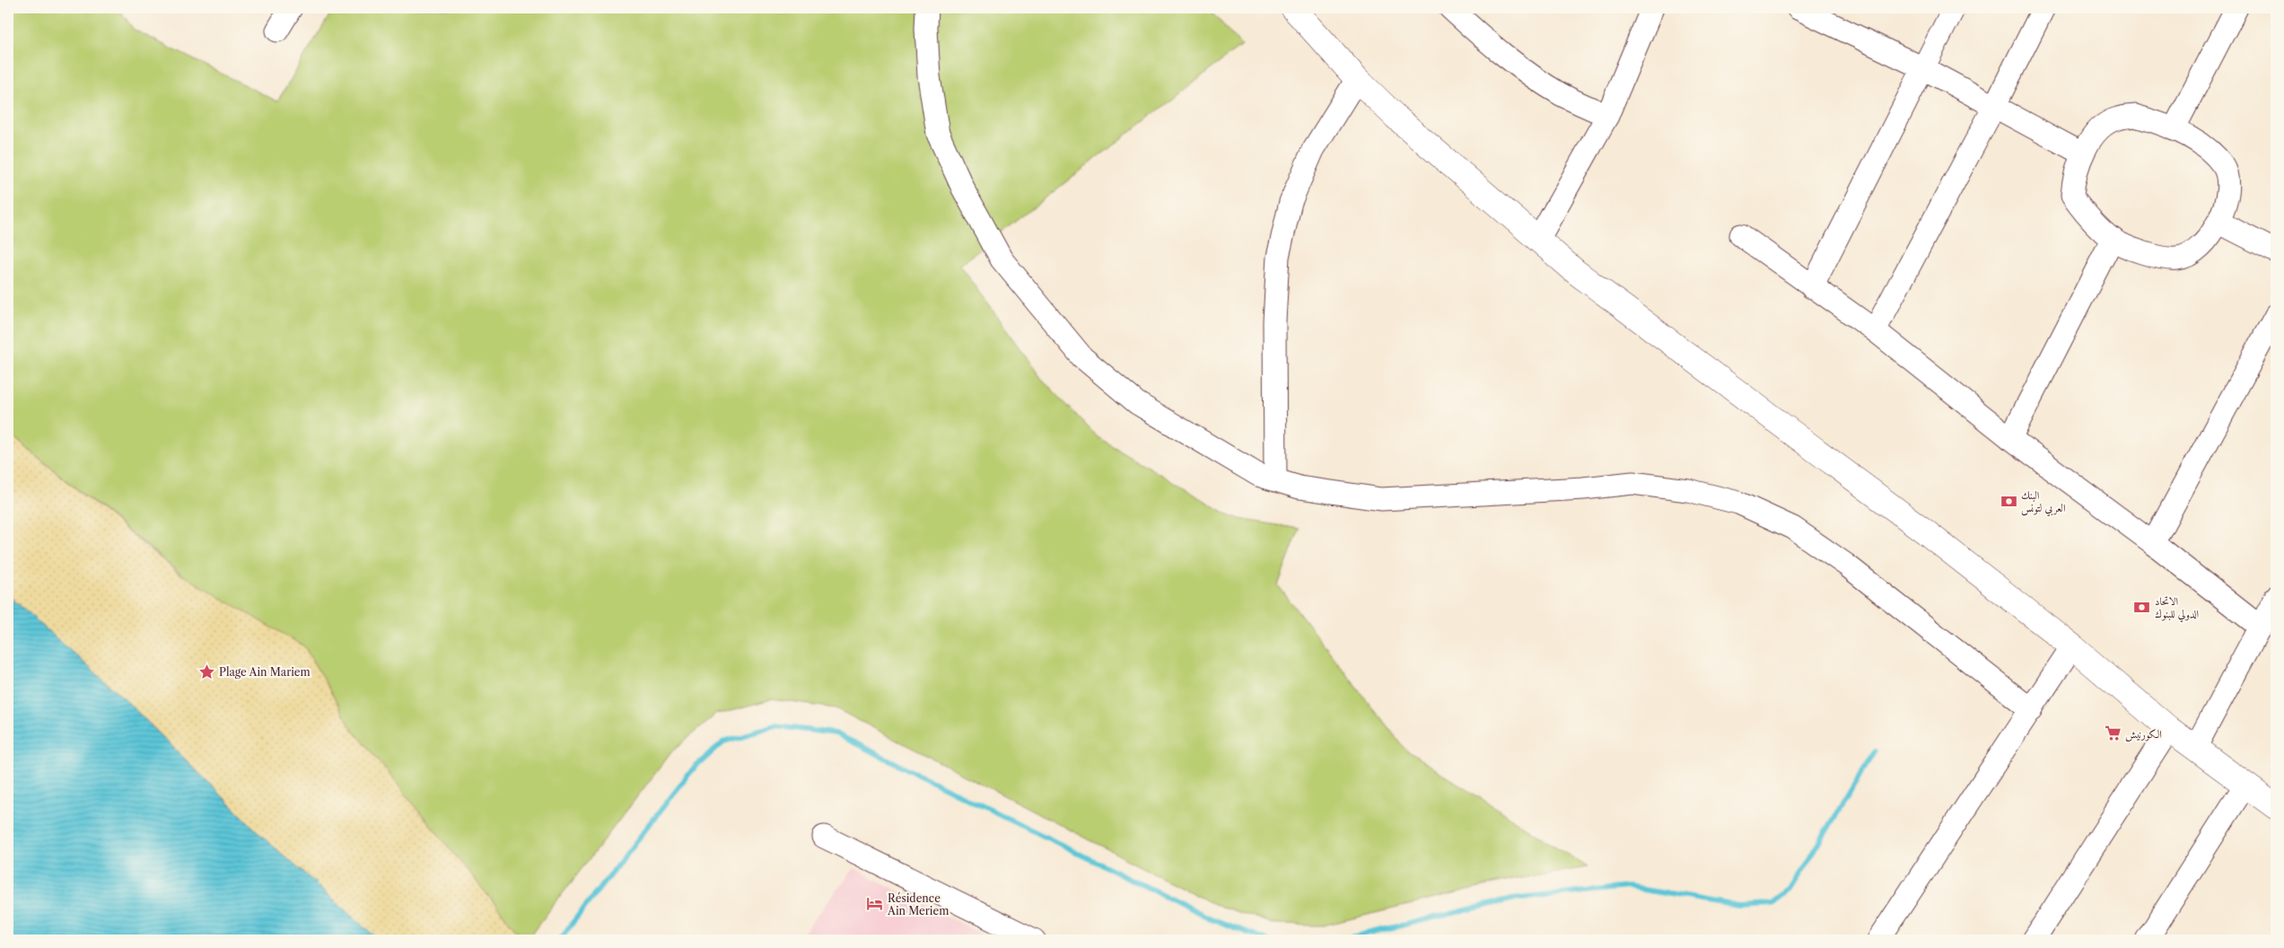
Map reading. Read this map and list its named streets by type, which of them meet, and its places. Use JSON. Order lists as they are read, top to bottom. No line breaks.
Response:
{"places":{"bank":["البنك العربي لتونس","الاتحاد الدولي للبنوك"],"place":["Plage Ain Mariem"],"supermarket":["الكورنيش"],"hotel":["Résidence Ain Meriem"]}}
